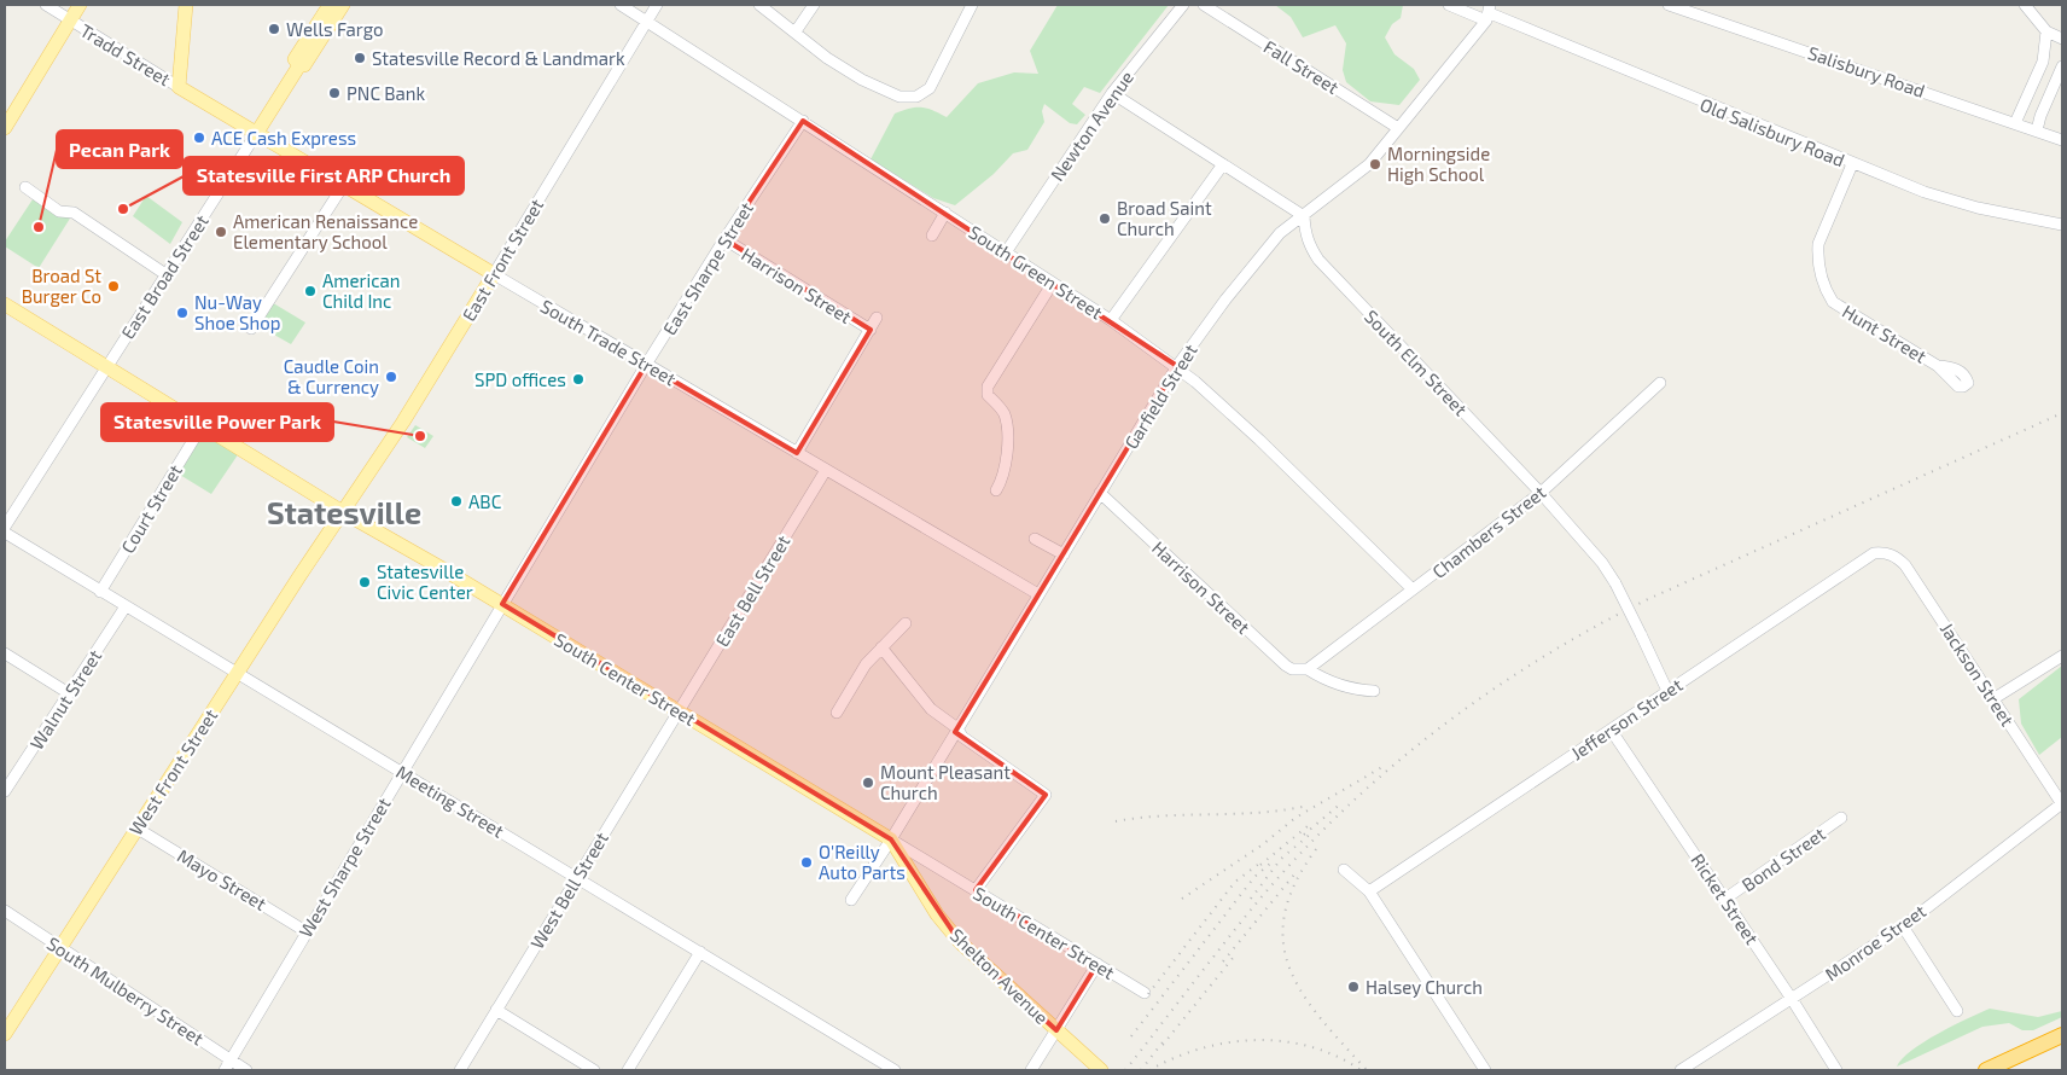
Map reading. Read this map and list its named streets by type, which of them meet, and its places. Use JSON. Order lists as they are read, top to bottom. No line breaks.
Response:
{"streets":{"main road":["East Front Street","East Broad Street","South Trade Street","South Center Street","West Front Street","Shelton Avenue"],"street":["Tradd Street","Fall Street","Salisbury Road","Newton Avenue","Old Salisbury Road","East Sharpe Street","South Green Street","Harrison Street","Hunt Street","South Elm Street","Garfield Street","Court Street","Chambers Street","East Bell Street","Jackson Street","Walnut Street","Jefferson Street","Meeting Street","Bond Street","West Sharpe Street","Mayo Street","West Bell Street","Ricket Street","Monroe Street","South Mulberry Street"]},"crossings":[["Tradd Street","South Trade Street"],["Fall Street","Garfield Street"],["Newton Avenue","South Green Street"],["Old Salisbury Road","Hunt Street"],["Old Salisbury Road","Garfield Street"],["East Front Street","South Green Street"],["East Front Street","South Trade Street"],["East Front Street","South Center Street"],["East Front Street","West Front Street"],["East Sharpe Street","South Green Street"],["East Sharpe Street","Harrison Street"],["East Sharpe Street","South Trade Street"],["East Sharpe Street","South Center Street"],["East Sharpe Street","West Sharpe Street"],["South Green Street","Garfield Street"],["South Green Street","Chambers Street"],["East Broad Street","South Trade Street"],["East Broad Street","South Center Street"],["Harrison Street","Garfield Street"],["Harrison Street","Chambers Street"],["South Trade Street","Garfield Street"],["South Trade Street","East Bell Street"],["South Elm Street","Garfield Street"],["South Elm Street","Chambers Street"],["South Elm Street","Jefferson Street"],["Garfield Street","South Center Street"],["Garfield Street","Shelton Avenue"],["Court Street","South Center Street"],["Court Street","Meeting Street"],["East Bell Street","South Center Street"],["East Bell Street","West Bell Street"],["Jackson Street","Jefferson Street"],["Jackson Street","Monroe Street"],["South Center Street","West Front Street"],["South Center Street","West Sharpe Street"],["South Center Street","West Bell Street"],["South Center Street","Shelton Avenue"],["Walnut Street","Meeting Street"],["Jefferson Street","Ricket Street"],["West Front Street","Meeting Street"],["West Front Street","Mayo Street"],["West Front Street","South Mulberry Street"],["Meeting Street","West Sharpe Street"],["Meeting Street","West Bell Street"],["Bond Street","Ricket Street"],["West Sharpe Street","Mayo Street"],["West Sharpe Street","South Mulberry Street"],["Ricket Street","Monroe Street"]],"districts":["Statesville"],"places":["Wells Fargo","Statesville Record & Landmark","PNC Bank","ACE Cash Express","Morningside High School","Statesville First ARP Church","Broad Saint Church","Pecan Park","American Renaissance Elementary School","Broad St Burger Co","American Child Inc","Nu-Way Shoe Shop","Caudle Coin & Currency","SPD offices","Statesville Power Park","ABC","Statesville Civic Center","Mount Pleasant Church","O'Reilly Auto Parts","Halsey Church"]}
